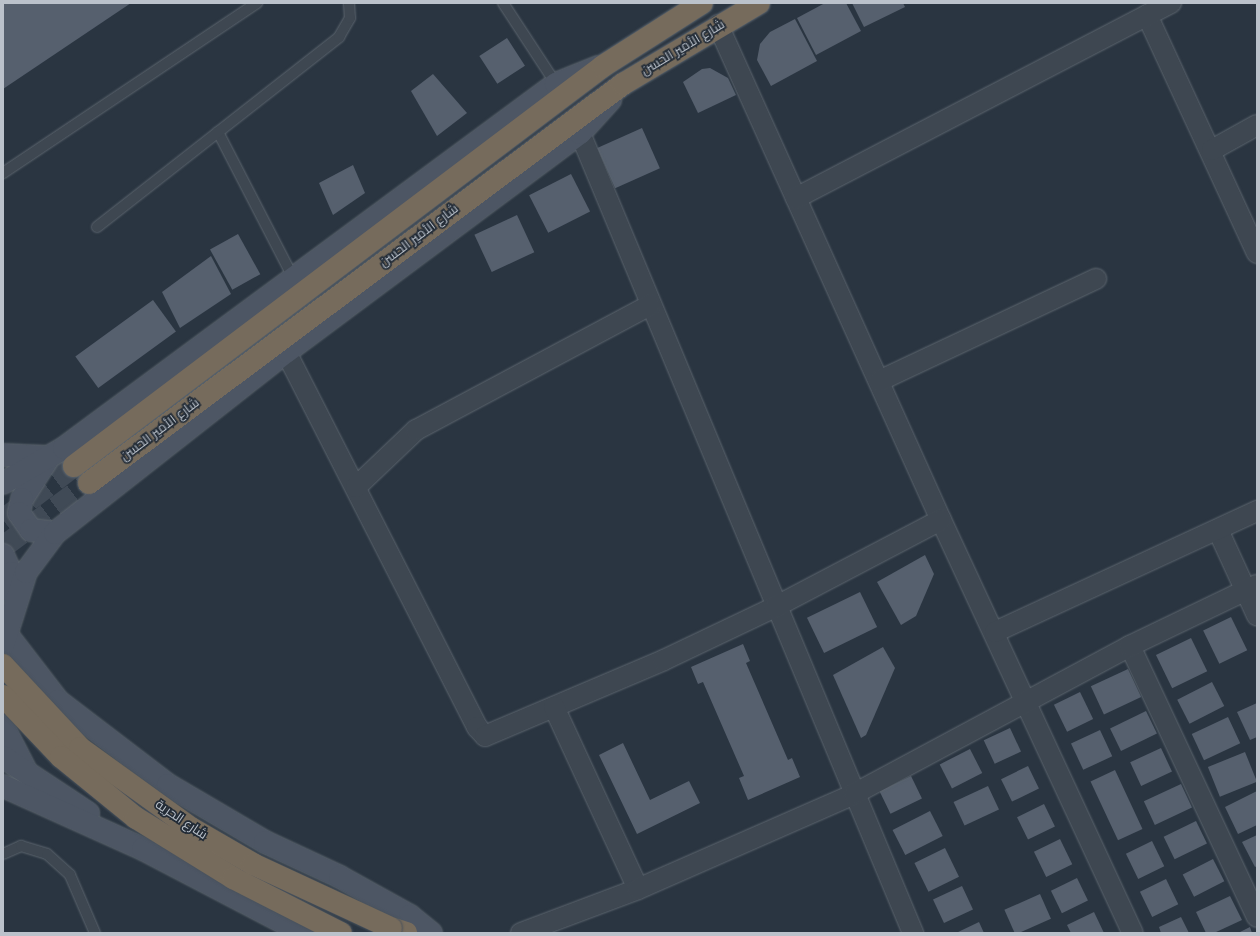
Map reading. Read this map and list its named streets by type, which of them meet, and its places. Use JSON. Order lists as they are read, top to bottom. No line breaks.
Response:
{"streets":{"highway":["شارع الأمير الحسن","شارع الحرية"]}}
